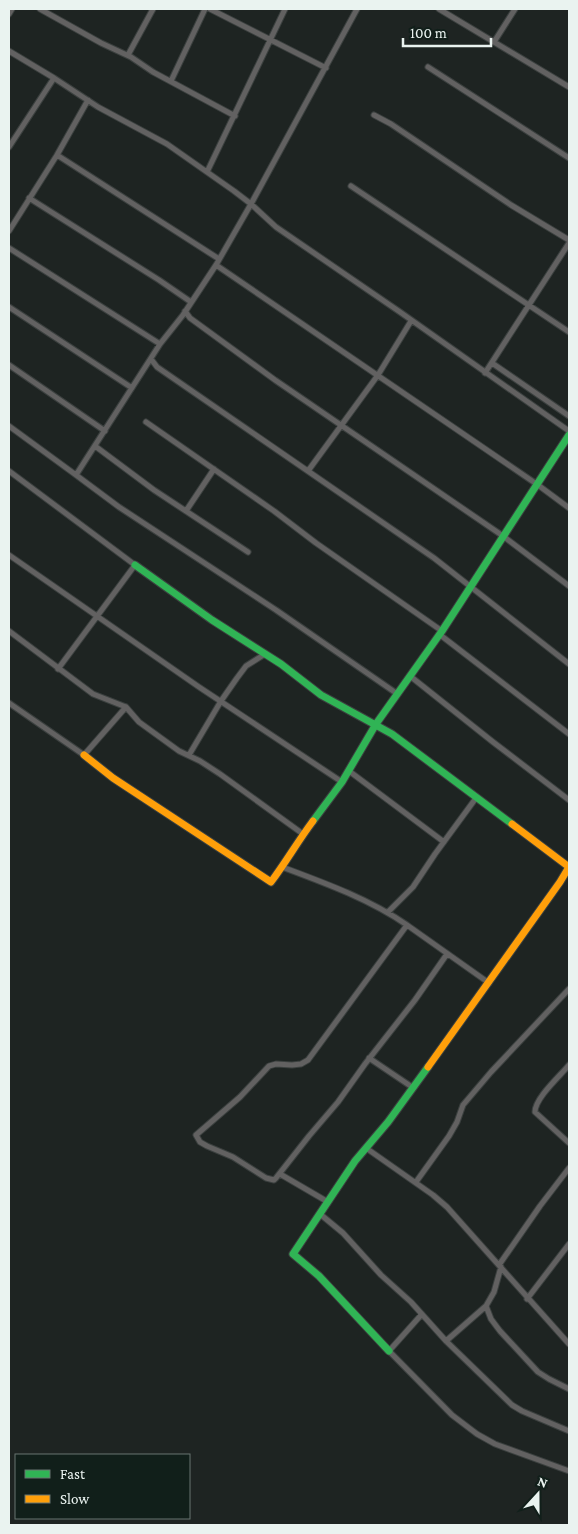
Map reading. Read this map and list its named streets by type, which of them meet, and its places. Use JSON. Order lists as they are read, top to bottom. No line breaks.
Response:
{"legend":["Fast","Slow"],"scale_bar":"100 m","north":"top"}
